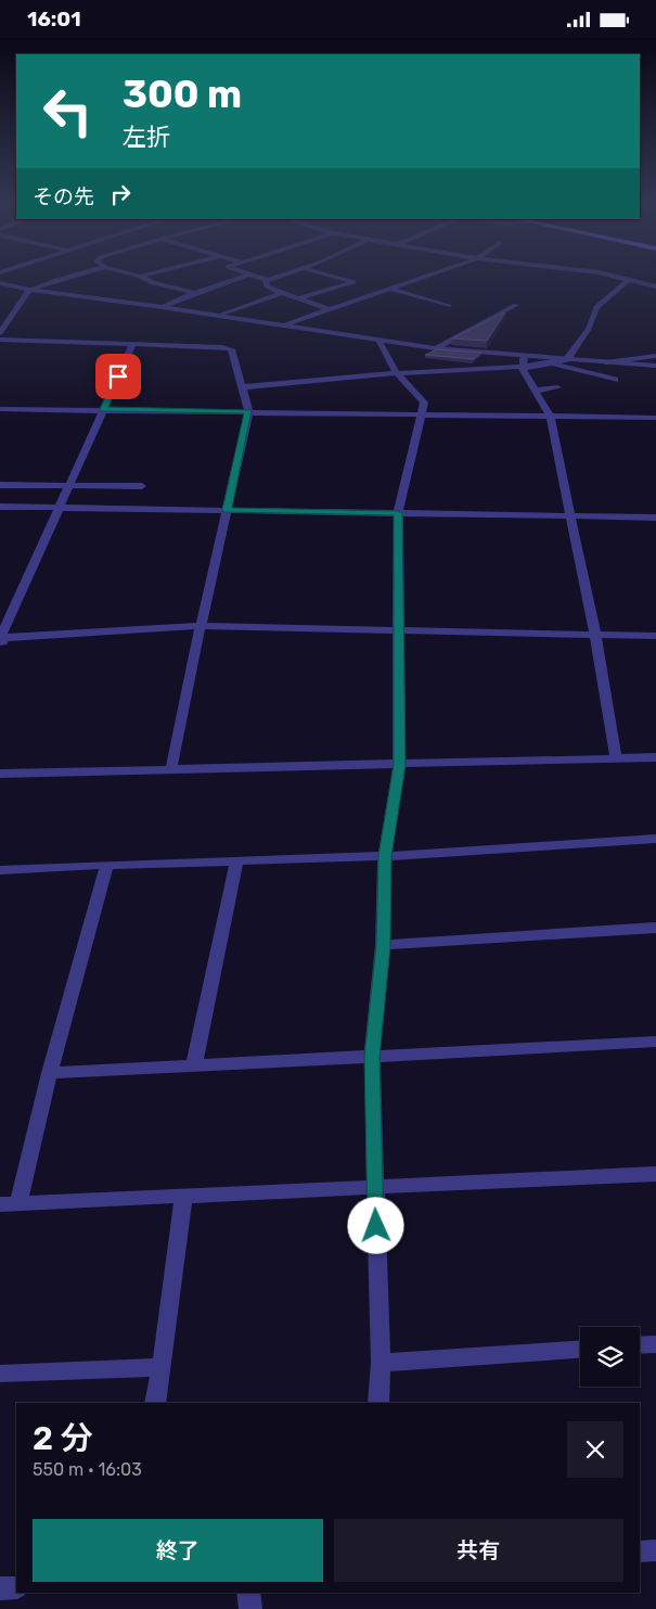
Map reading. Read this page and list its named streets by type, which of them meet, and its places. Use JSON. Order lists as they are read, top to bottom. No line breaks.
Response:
{"page":{"status":"16:01","turn":["300 m","左折"],"then":"その先","heading":["2 分","550 m · 16:03"],"buttons":["終了","共有"]}}
